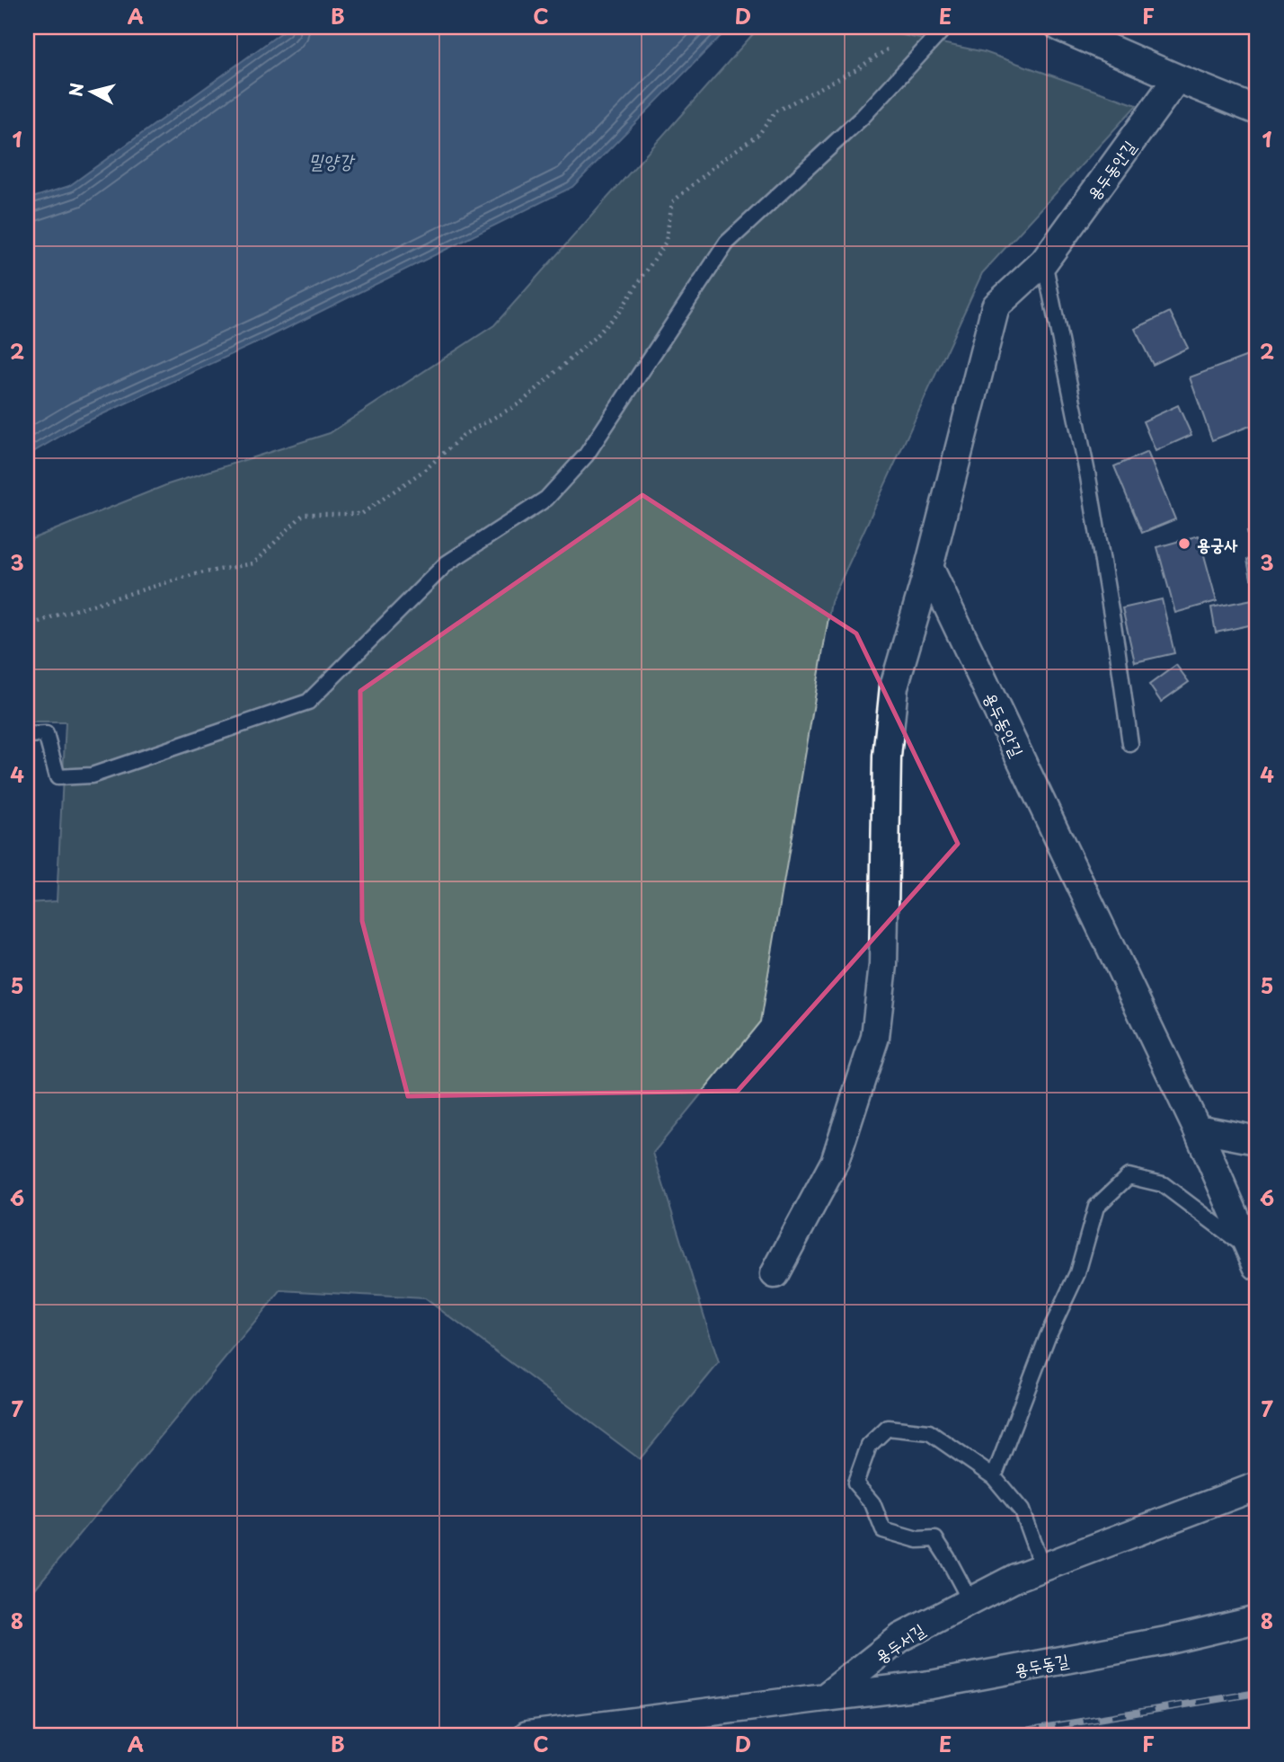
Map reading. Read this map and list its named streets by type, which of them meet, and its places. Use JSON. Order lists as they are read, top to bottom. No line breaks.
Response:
{"streets":{"street":["용두동안길","용두서길","용두동길"]},"crossings":[["용두서길","용두동길"]],"water":["밀양강"],"places":["용궁사"],"north":"left","grid":{"columns":["A","B","C","D","E","F"],"rows":["1","2","3","4","5","6","7","8"]}}
